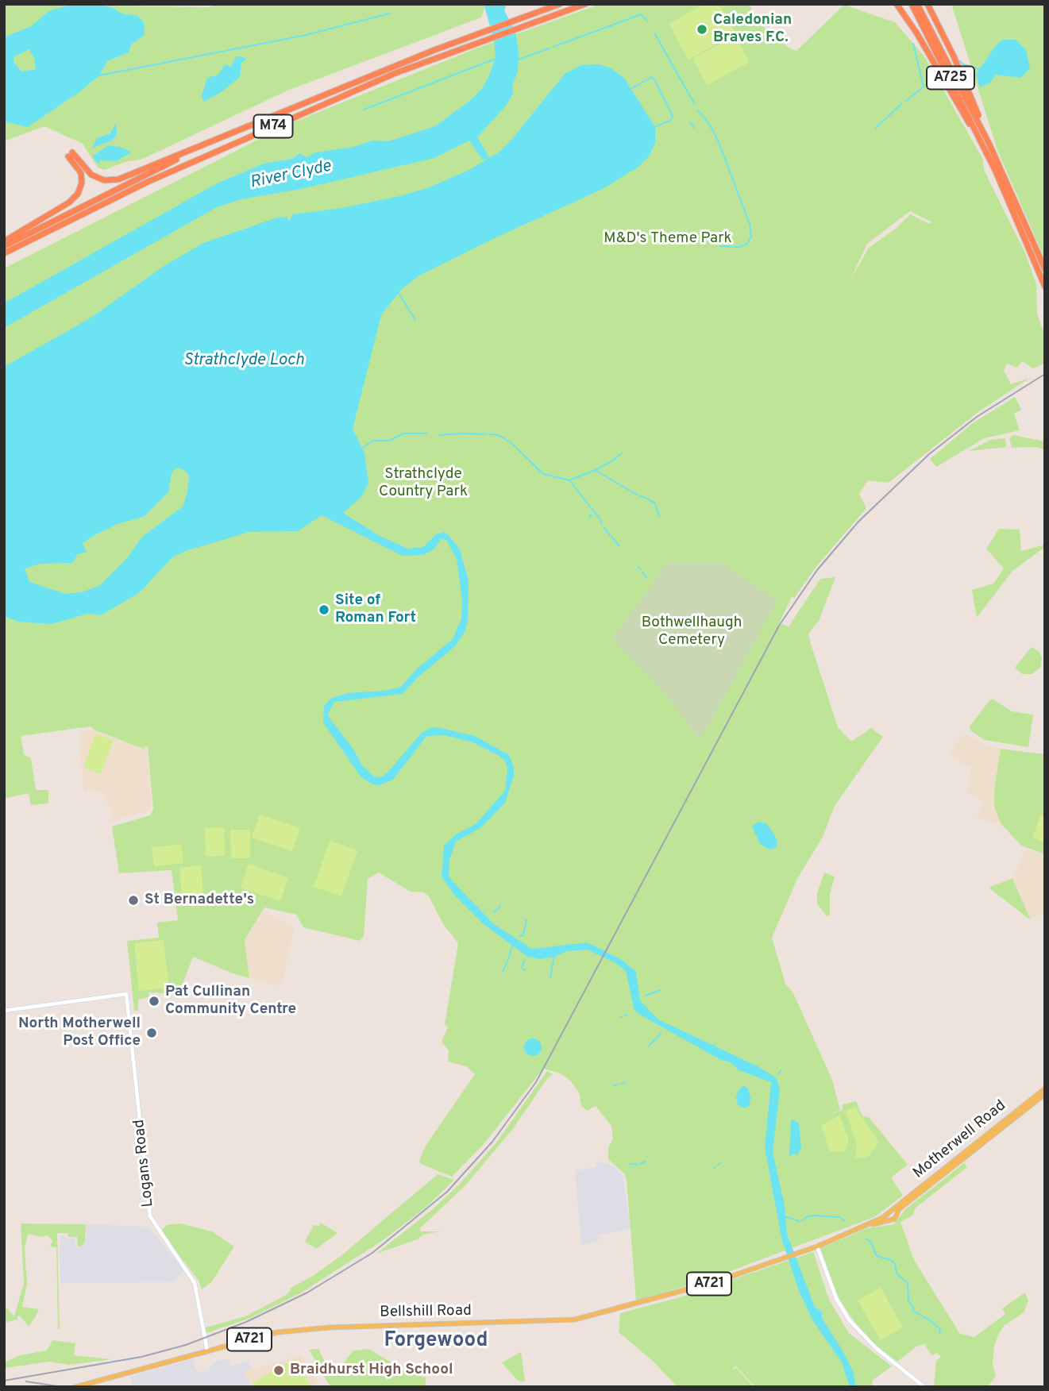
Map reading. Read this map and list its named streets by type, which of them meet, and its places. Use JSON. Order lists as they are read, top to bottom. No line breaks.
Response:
{"streets":{"highway":["A725","M74"],"main road":["Motherwell Road","A721","Bellshill Road"],"street":["Logans Road"]},"crossings":[["Motherwell Road","A721"],["Logans Road","Bellshill Road"],["A721","Bellshill Road"]],"districts":["Forgewood"],"water":["River Clyde","Strathclyde Loch"],"parks":["M&D's Theme Park","Strathclyde Country Park","Bothwellhaugh Cemetery"],"places":["Caledonian Braves F.C.","Site of Roman Fort","St Bernadette's","Pat Cullinan Community Centre","North Motherwell Post Office","Braidhurst High School"]}
